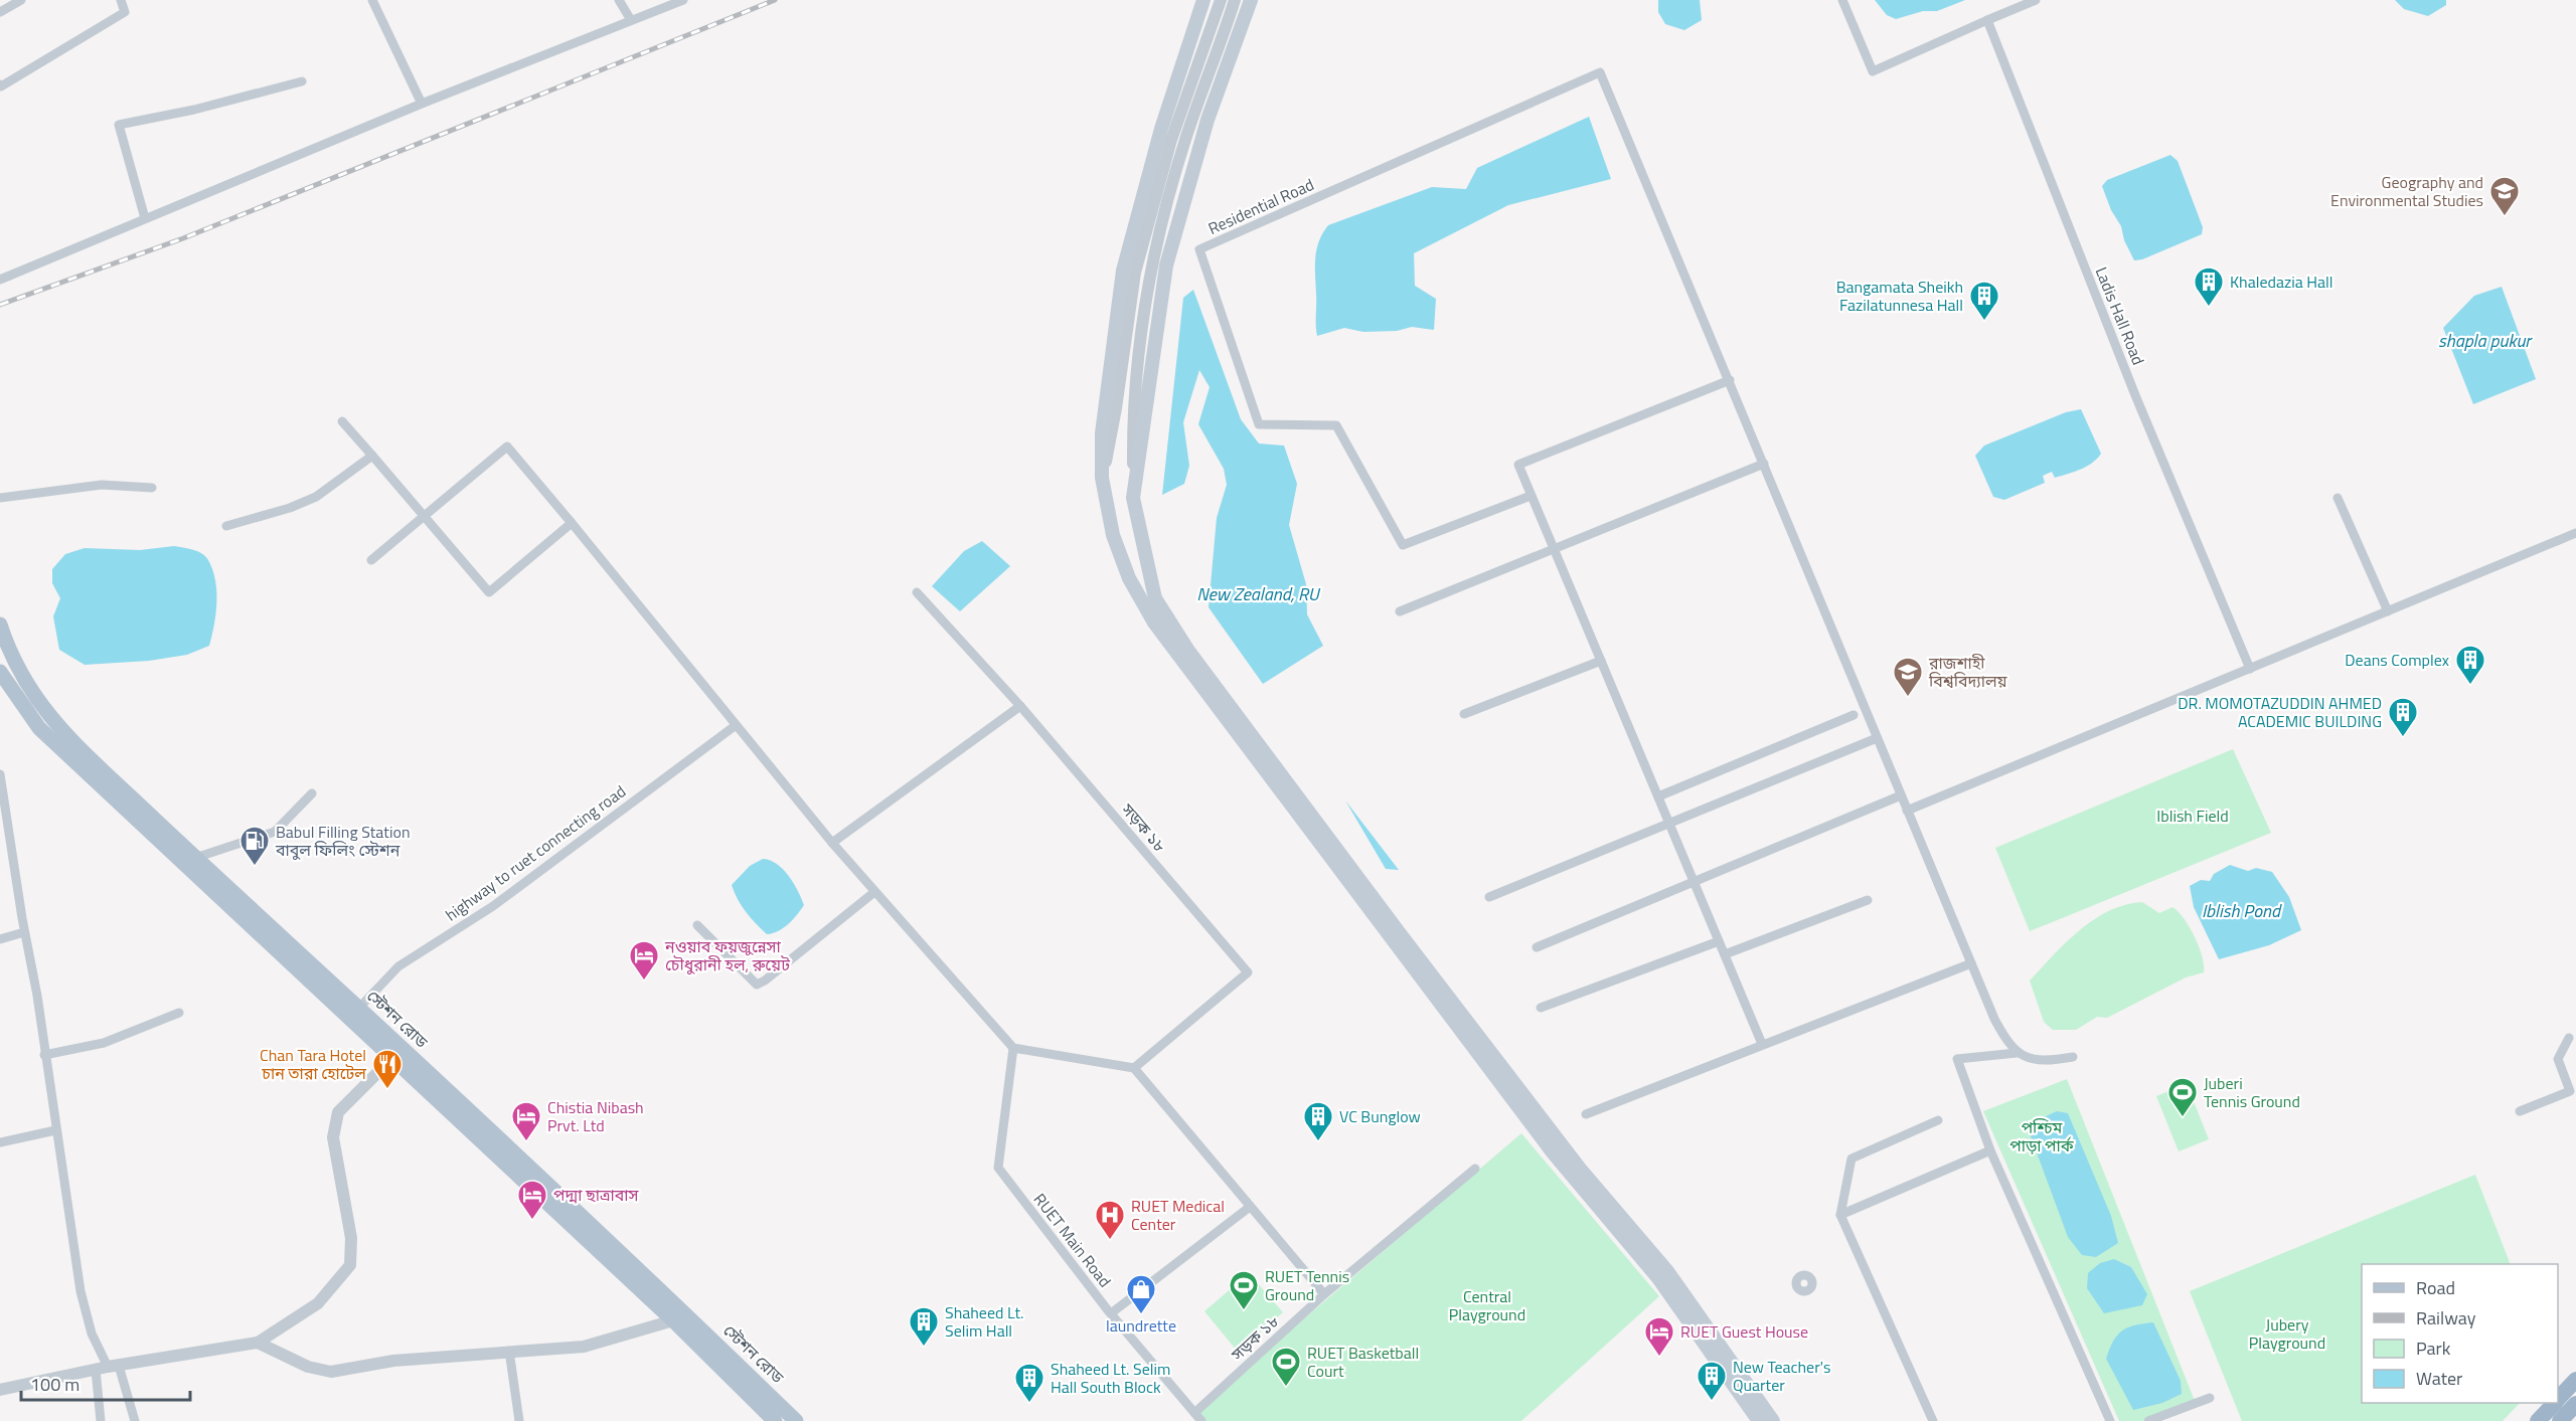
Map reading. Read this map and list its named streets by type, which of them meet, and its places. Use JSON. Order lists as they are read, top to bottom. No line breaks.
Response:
{"streets":{"main road":["স্টেশন রোড"],"street":["Residential Road","Ladis Hall Road","সড়ক ১৮","highway to ruet connecting road","RUET Main Road"]},"crossings":[["সড়ক ১৮","RUET Main Road"],["highway to ruet connecting road","স্টেশন রোড"]],"water":["shapla pukur","New Zealand, RU","Iblish Pond"],"parks":["Iblish Field","পশ্চিম পাড়া পার্ক","Central Playground","Jubery Playground"],"places":{"school or university":["Geography and Environmental Studies","রাজশাহী বিশ্ববিদ্যালয়"],"building":["Khaledazia Hall","Bangamata Sheikh Fazilatunnesa Hall","Deans Complex","DR. MOMOTAZUDDIN AHMED ACADEMIC BUILDING","VC Bunglow","Shaheed Lt. Selim Hall","New Teacher's Quarter","Shaheed Lt. Selim Hall South Block"],"fuel station":["Babul Filling Station বাবুল ফিলিং স্টেশন"],"hotel":["নওয়াব ফয়জুন্নেসা চৌধুরানী হল, রুয়েট","Chistia Nibash Prvt. Ltd","পদ্মা ছাত্রাবাস","RUET Guest House"],"restaurant":["Chan Tara Hotel চান তারা হোটেল"],"sports":["Juberi Tennis Ground","RUET Tennis Ground","RUET Basketball Court"],"hospital":["RUET Medical Center"],"shop":["laundrette"]},"legend":["Road","Railway","Park","Water"],"scale_bar":"100 m"}
